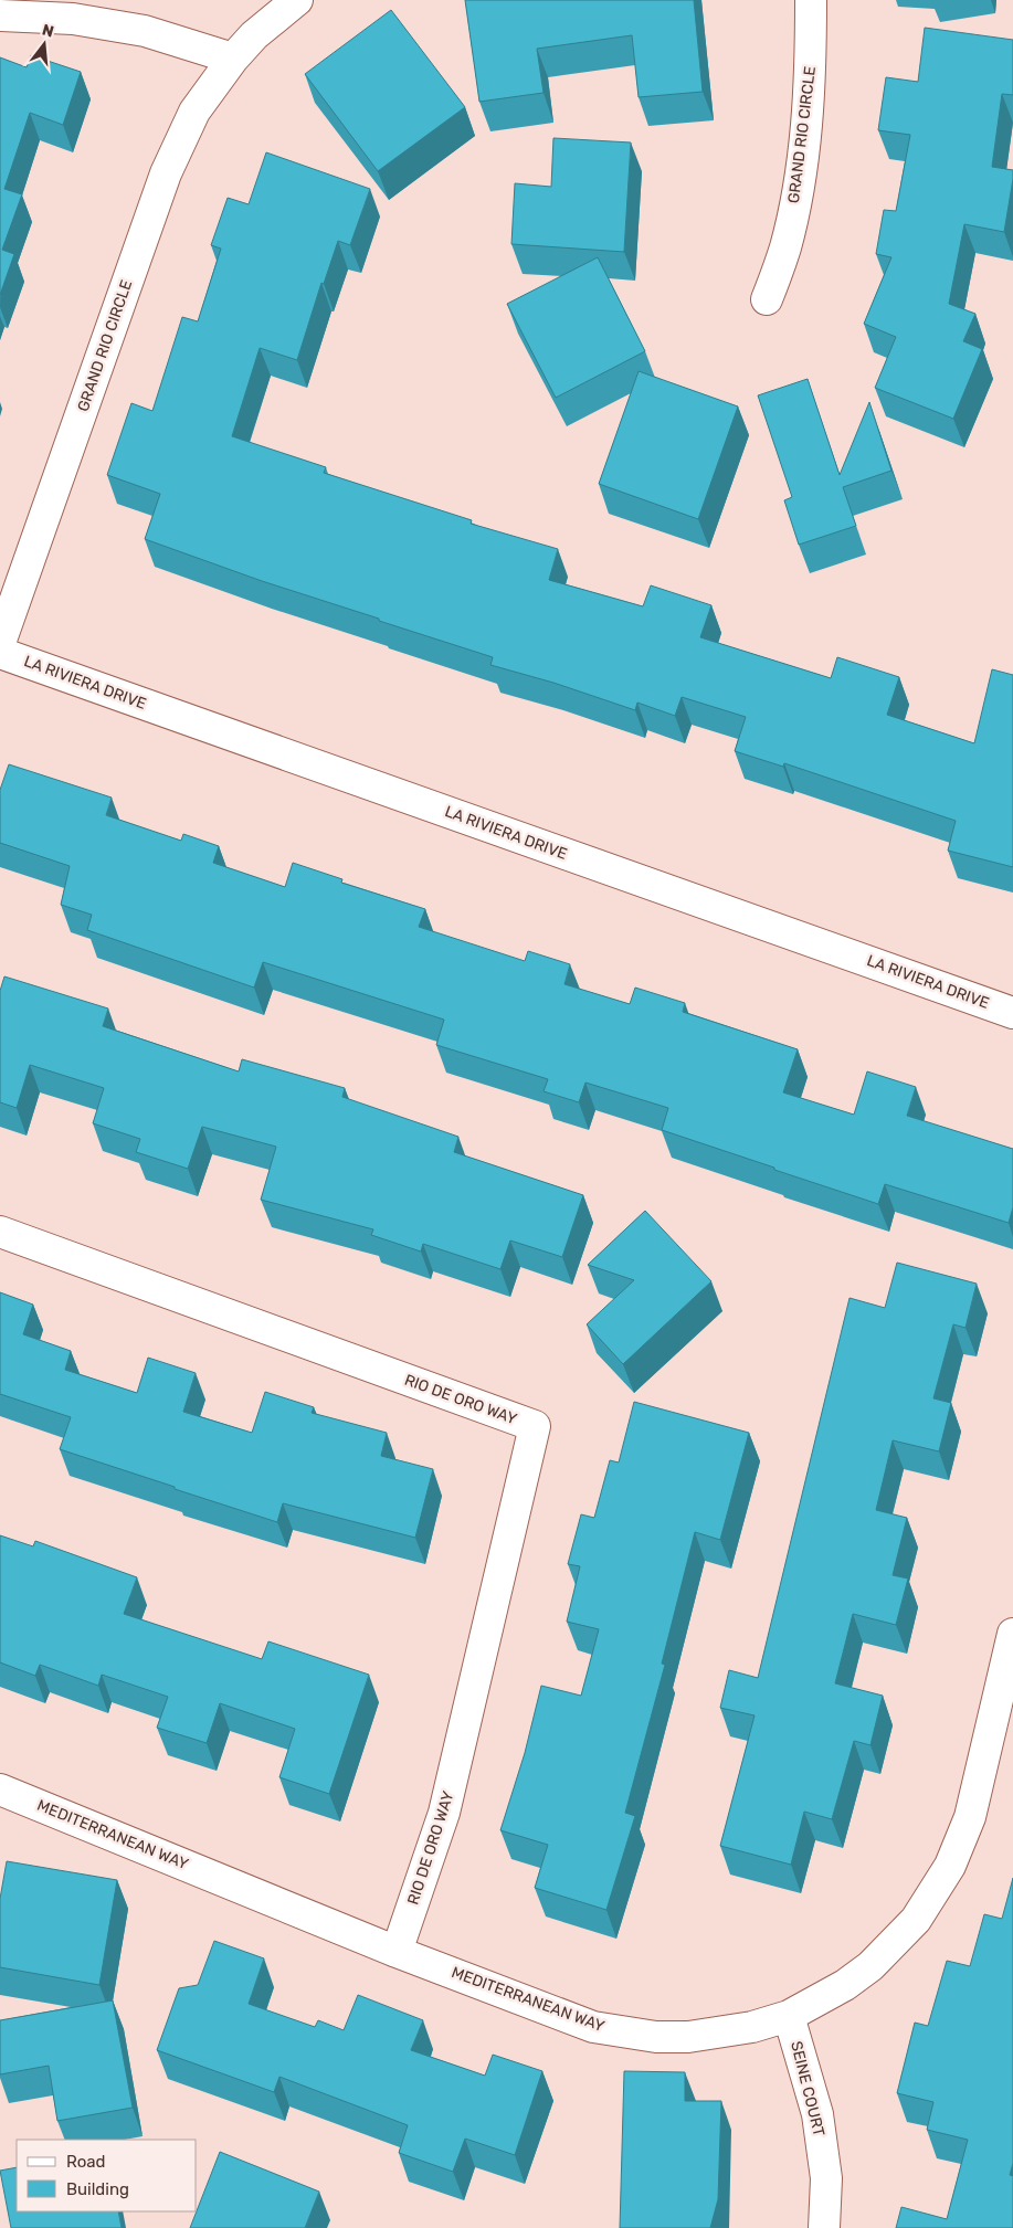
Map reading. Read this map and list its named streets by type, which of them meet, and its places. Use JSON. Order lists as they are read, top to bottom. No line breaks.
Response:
{"streets":{"street":["GRAND RIO CIRCLE","LA RIVIERA DRIVE","RIO DE ORO WAY","MEDITERRANEAN WAY","SEINE COURT"]},"crossings":[["RIO DE ORO WAY","MEDITERRANEAN WAY"],["MEDITERRANEAN WAY","SEINE COURT"]],"legend":["Road","Building"],"north":"top"}
